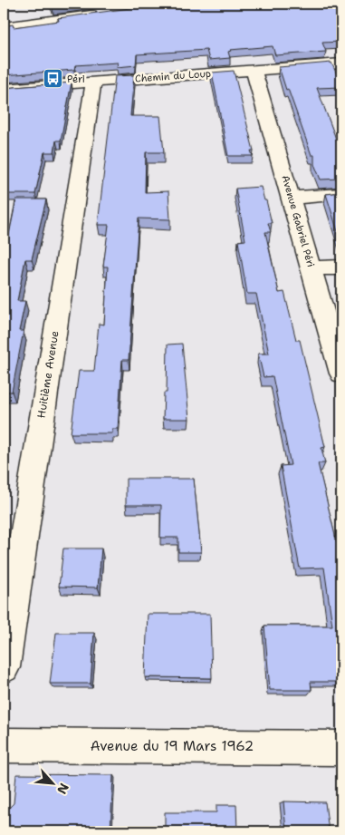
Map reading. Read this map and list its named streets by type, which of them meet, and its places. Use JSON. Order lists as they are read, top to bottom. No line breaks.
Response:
{"streets":{"street":["Chemin du Loup","Avenue Gabriel Péri","Huitième Avenue","Avenue du 19 Mars 1962"]},"crossings":[["Chemin du Loup","Avenue Gabriel Péri"],["Chemin du Loup","Huitième Avenue"]],"places":{"bus stop":["Péri"]},"north":"bottom right"}
